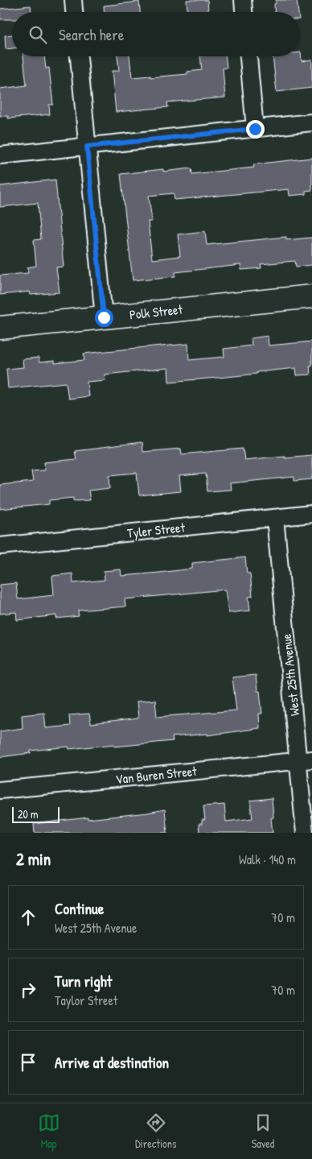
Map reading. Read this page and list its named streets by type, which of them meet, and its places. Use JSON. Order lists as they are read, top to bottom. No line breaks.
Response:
{"streets":{"street":["Polk Street","Tyler Street","West 25th Avenue","Van Buren Street"]},"crossings":[["Tyler Street","West 25th Avenue"],["West 25th Avenue","Van Buren Street"]],"scale_bar":"20 m","page":{"search":"Search here","scale":"20 m","heading":["2 min","Walk · 140 m"],"list":[["Continue","West 25th Avenue","70 m"],["Turn right","Taylor Street","70 m"],"Arrive at destination"],"nav":["Map","Directions","Saved"]}}
